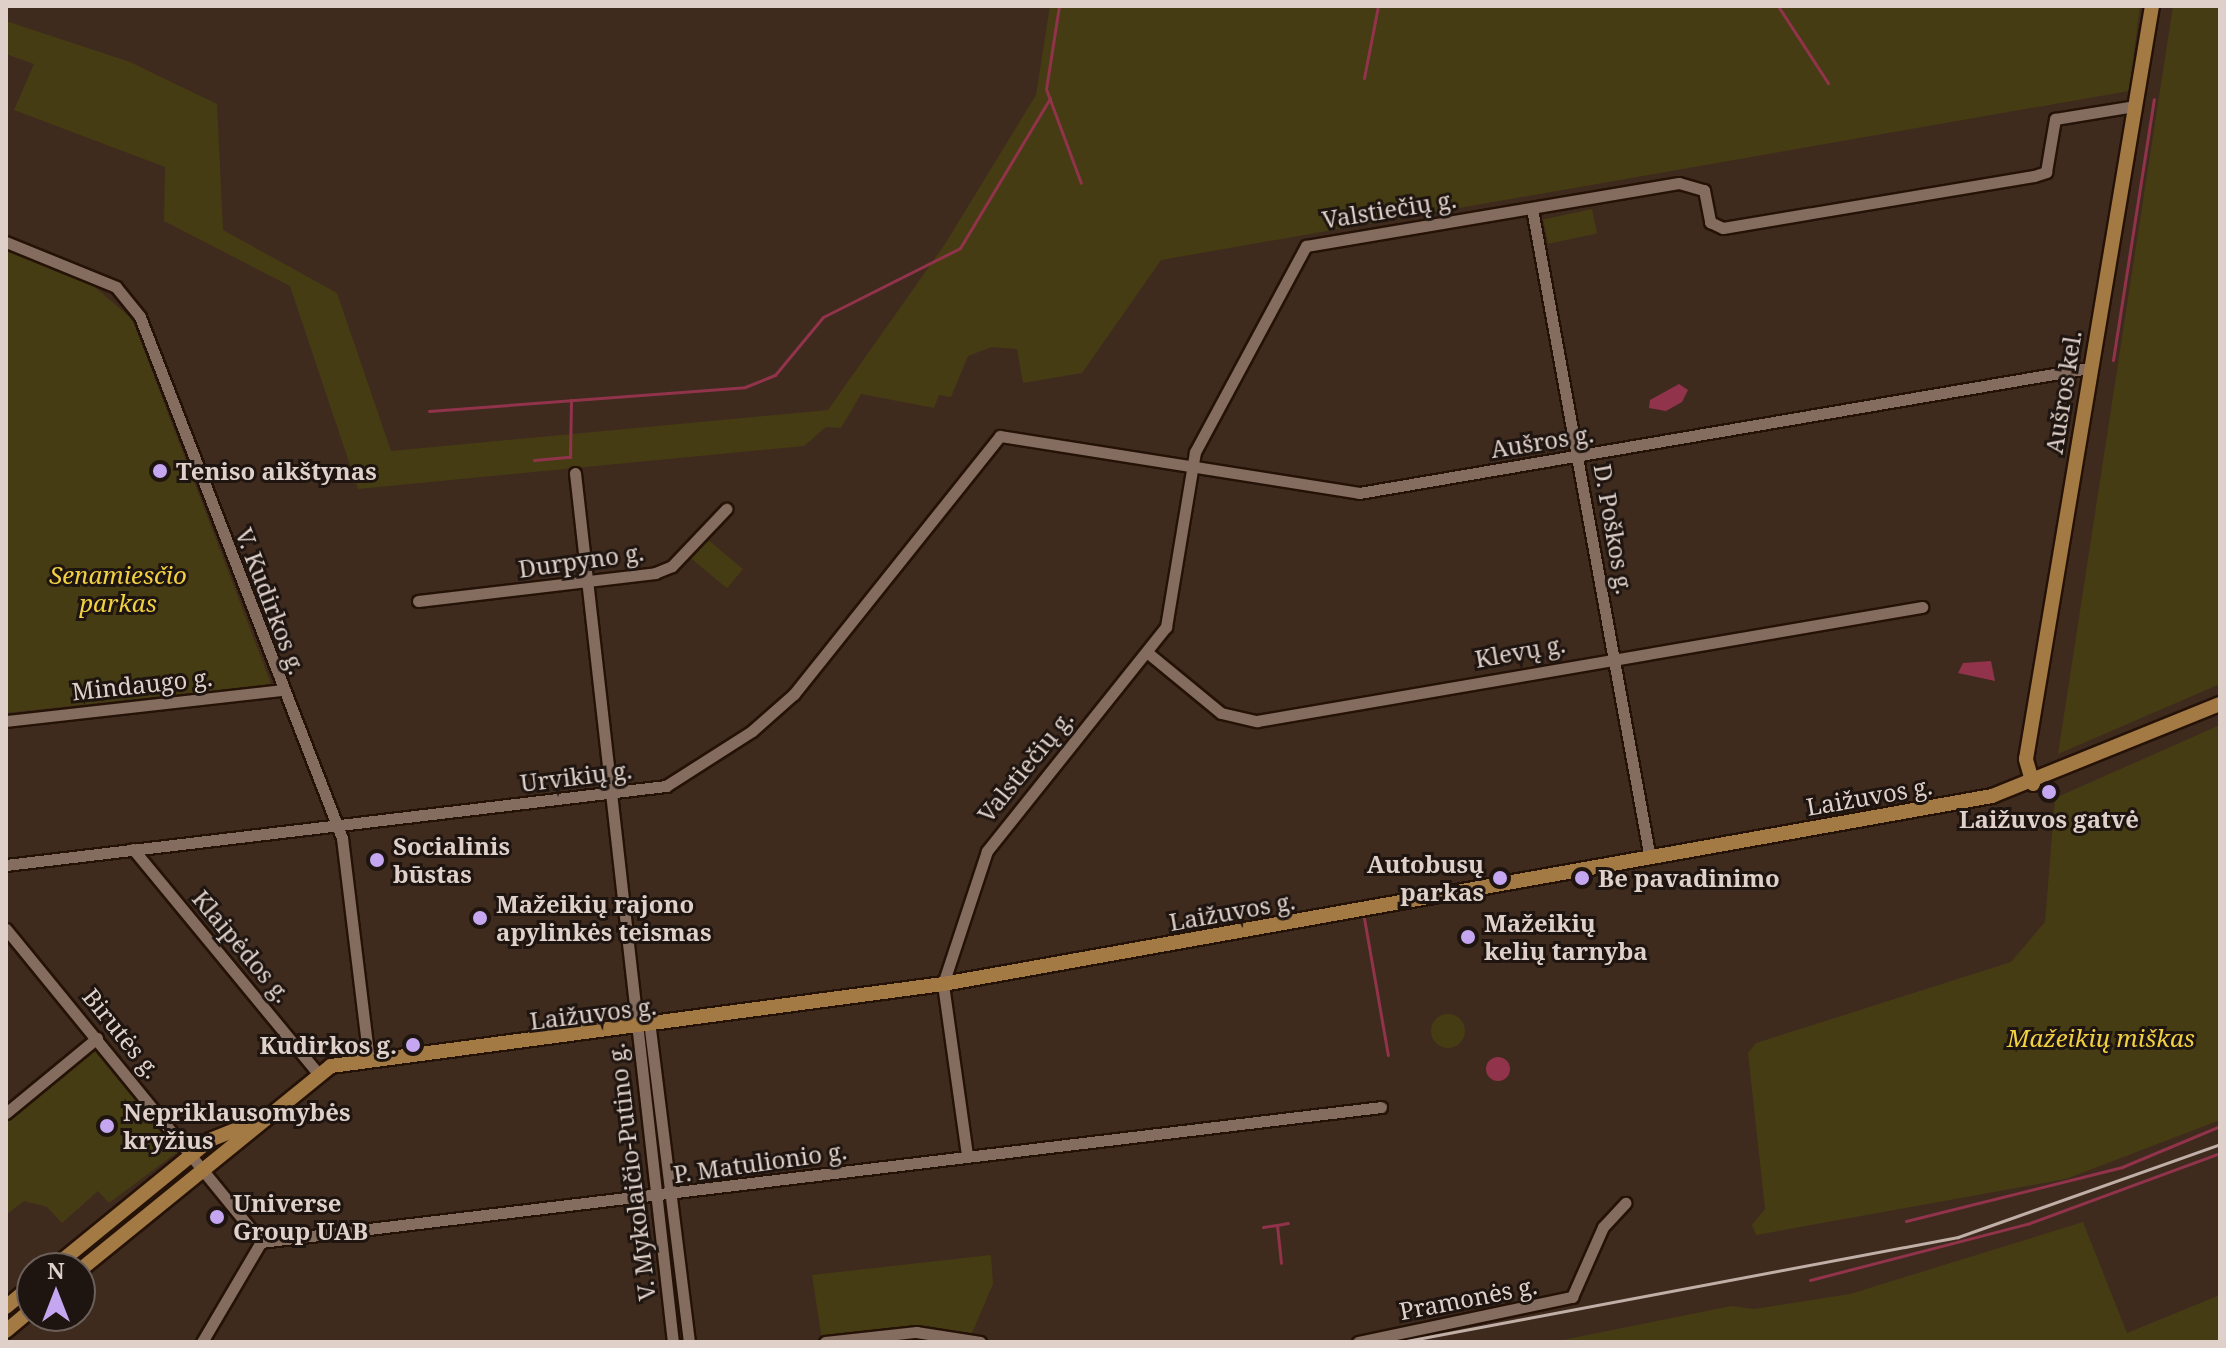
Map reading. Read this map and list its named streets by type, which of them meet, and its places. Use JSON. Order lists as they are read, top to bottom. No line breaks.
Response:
{"streets":{"main road":["Aušros kel.","Laižuvos g."],"street":["Valstiečių g.","Aušros g.","D. Poškos g.","Durpyno g.","V. Kudirkos g.","Klevų g.","Mindaugo g.","Urvikių g.","Klaipėdos g.","Birutės g.","P. Matulionio g.","V. Mykolaičio-Putino g.","Pramonės g."]},"crossings":[["Valstiečių g.","Aušros kel."],["Valstiečių g.","Aušros g."],["Valstiečių g.","D. Poškos g."],["Valstiečių g.","Klevų g."],["Valstiečių g.","Laižuvos g."],["Aušros kel.","Aušros g."],["Aušros kel.","Laižuvos g."],["Aušros g.","D. Poškos g."],["Aušros g.","Urvikių g."],["D. Poškos g.","Klevų g."],["D. Poškos g.","Laižuvos g."],["Durpyno g.","V. Mykolaičio-Putino g."],["V. Kudirkos g.","Mindaugo g."],["V. Kudirkos g.","Urvikių g."],["V. Kudirkos g.","Laižuvos g."],["Urvikių g.","Klaipėdos g."],["Urvikių g.","V. Mykolaičio-Putino g."],["Laižuvos g.","Klaipėdos g."],["Laižuvos g.","V. Mykolaičio-Putino g."],["Birutės g.","P. Matulionio g."],["P. Matulionio g.","V. Mykolaičio-Putino g."]],"parks":["Senamiesčio parkas","Mažeikių miškas"],"places":["Teniso aikštynas","Laižuvos gatvė","Socialinis būstas","Autobusų parkas","Be pavadinimo","Mažeikių rajono apylinkės teismas","Mažeikių kelių tarnyba","Kudirkos g.","Nepriklausomybės kryžius","Universe Group UAB"],"north":"top"}
